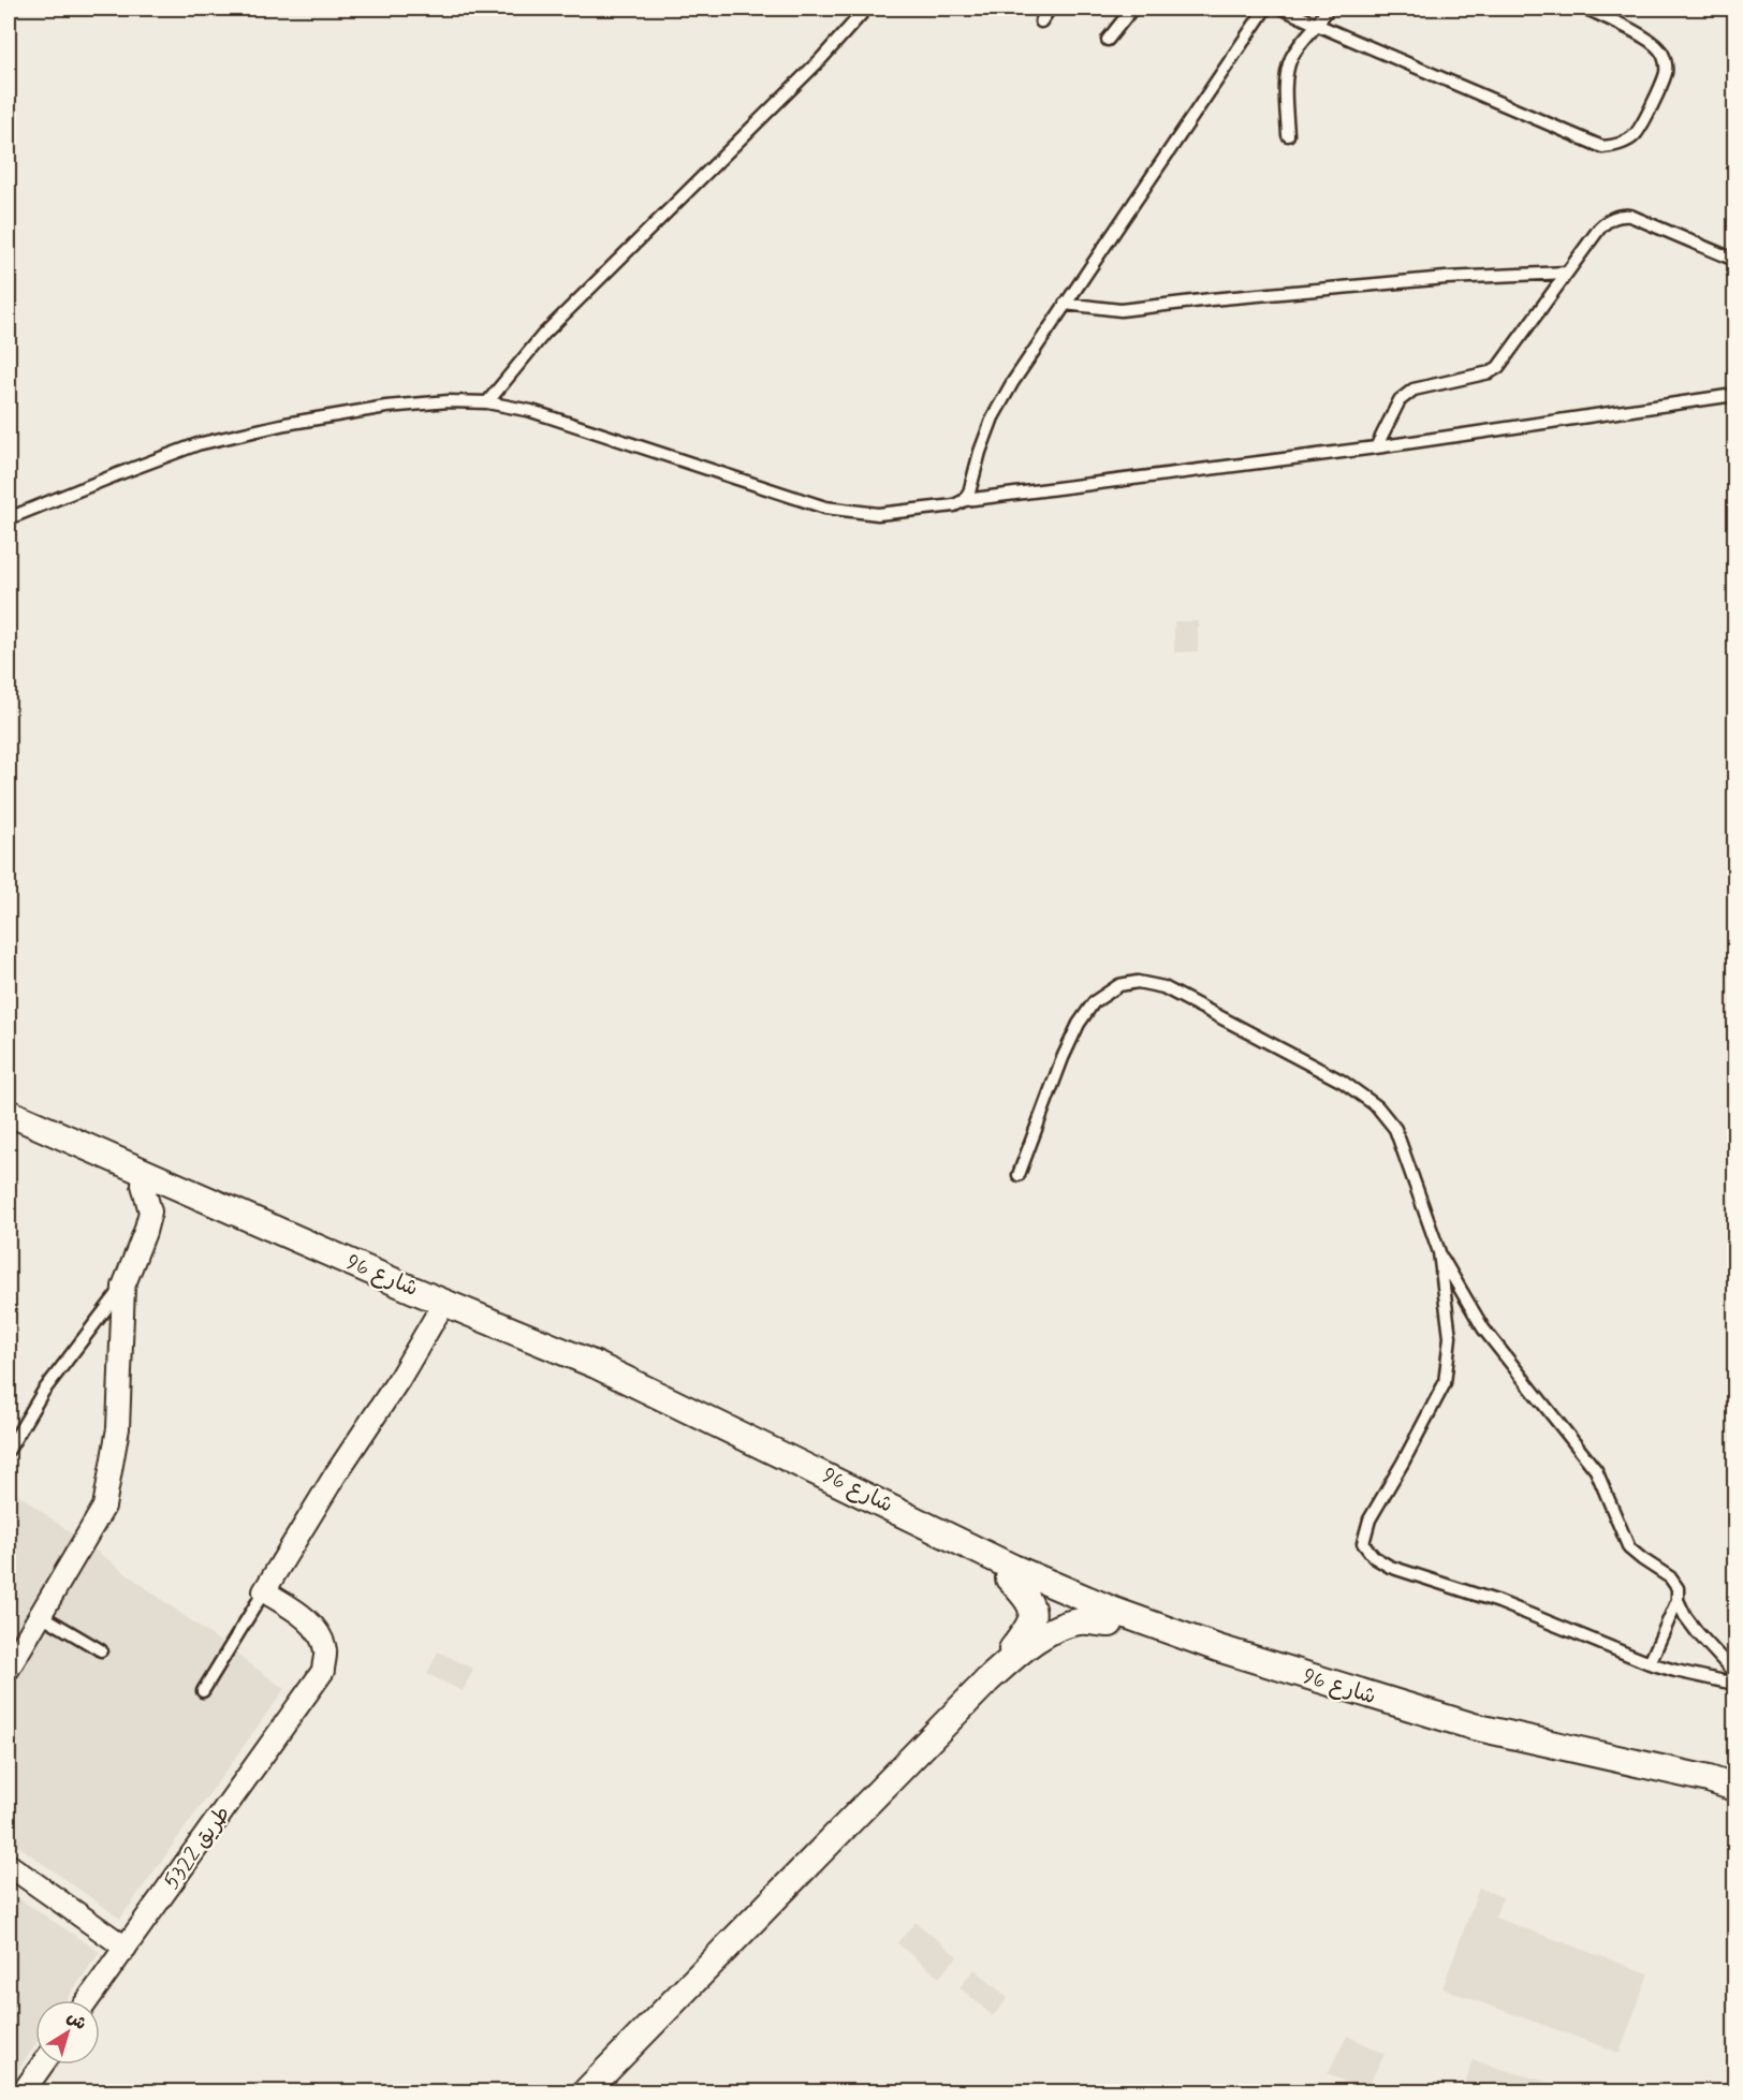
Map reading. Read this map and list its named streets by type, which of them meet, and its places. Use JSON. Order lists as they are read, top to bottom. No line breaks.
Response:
{"streets":{"street":["شارع 96","طريق 5322"]},"north":"top right"}
